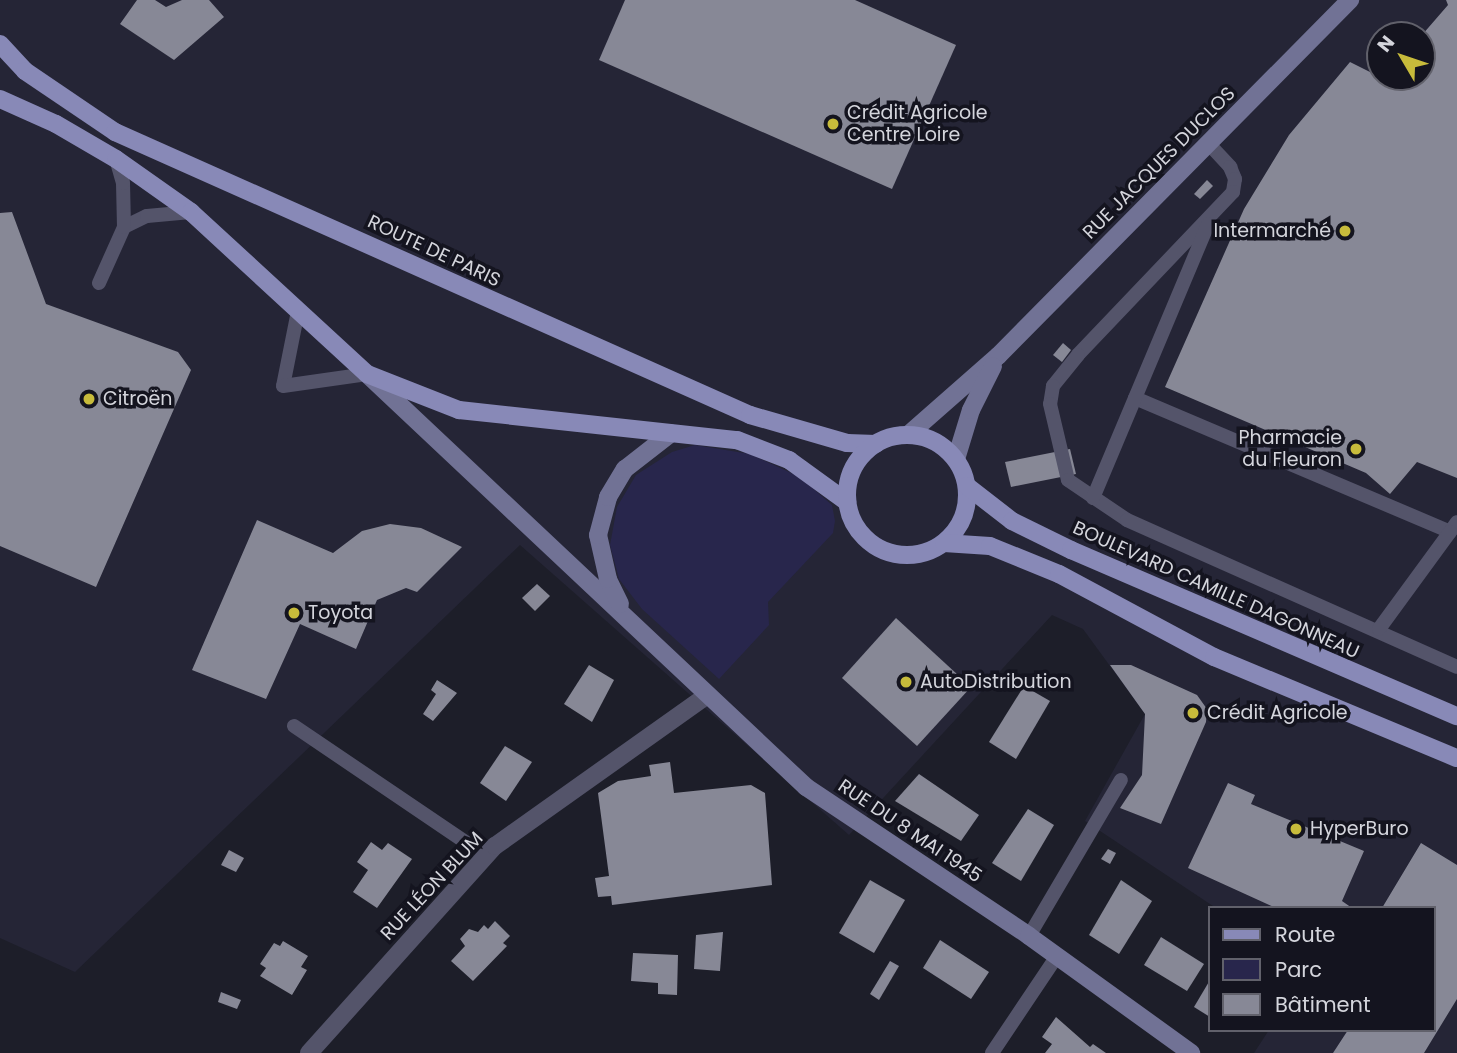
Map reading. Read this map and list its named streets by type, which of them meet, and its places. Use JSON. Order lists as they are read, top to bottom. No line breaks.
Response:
{"streets":{"main road":["ROUTE DE PARIS","BOULEVARD CAMILLE DAGONNEAU"],"street":["RUE JACQUES DUCLOS","RUE DU 8 MAI 1945","RUE LÉON BLUM"]},"crossings":[["RUE JACQUES DUCLOS","ROUTE DE PARIS"],["RUE JACQUES DUCLOS","BOULEVARD CAMILLE DAGONNEAU"],["ROUTE DE PARIS","BOULEVARD CAMILLE DAGONNEAU"],["RUE DU 8 MAI 1945","RUE LÉON BLUM"]],"places":["Crédit Agricole Centre Loire","Intermarché","Citroën","Pharmacie du Fleuron","Toyota","AutoDistribution","Crédit Agricole","HyperBuro"],"legend":["Route","Parc","Bâtiment"],"north":"top left"}
